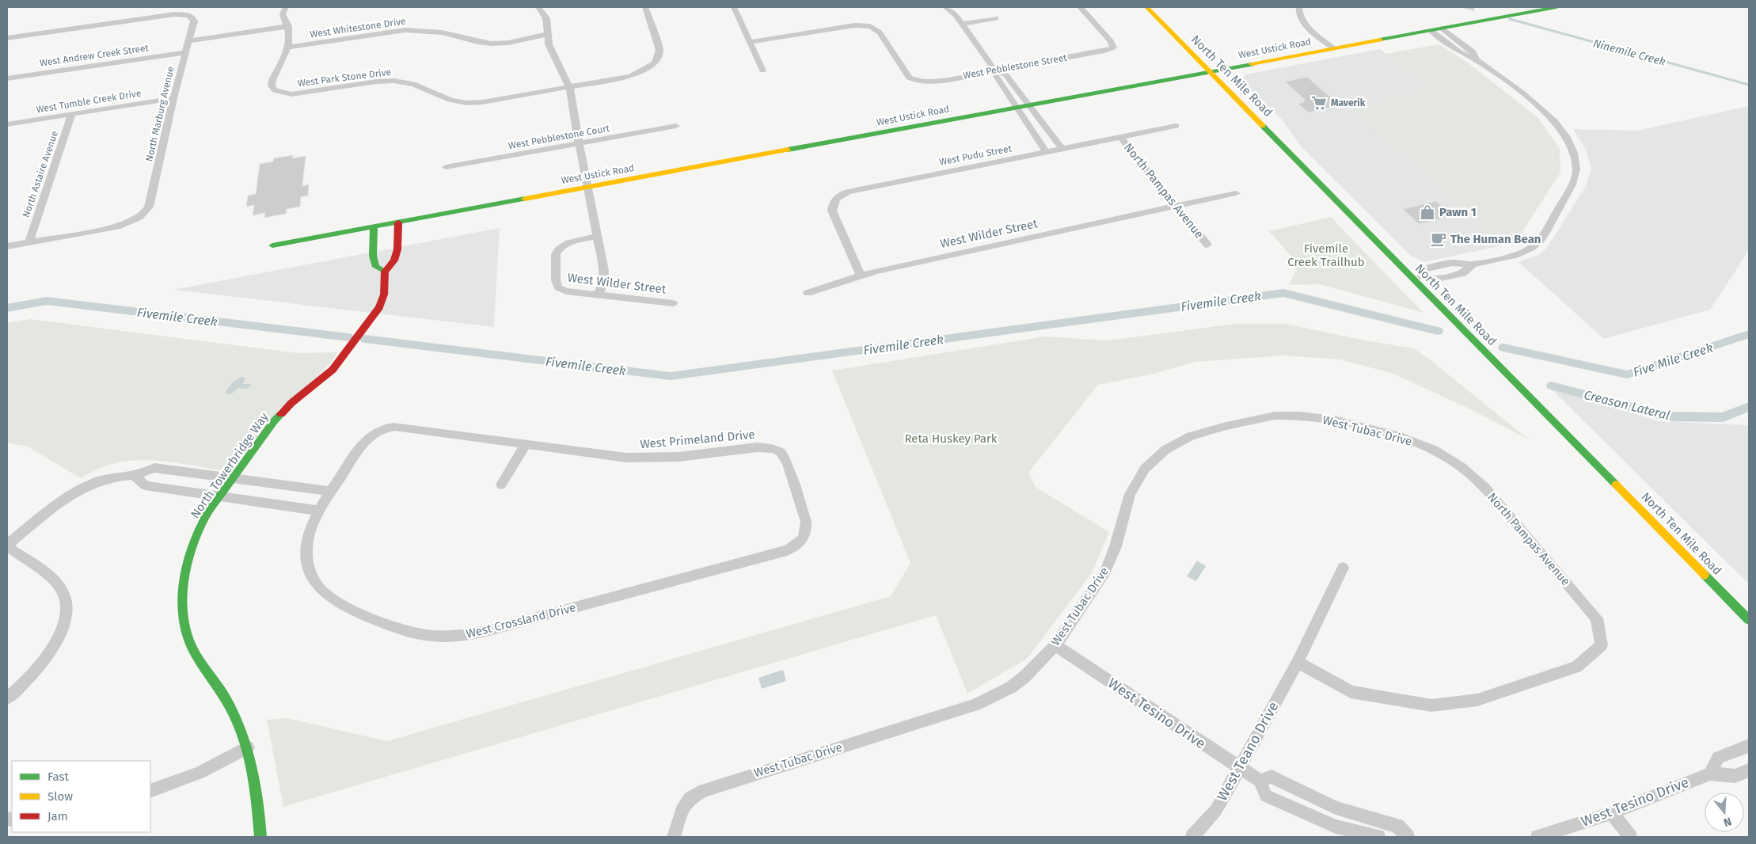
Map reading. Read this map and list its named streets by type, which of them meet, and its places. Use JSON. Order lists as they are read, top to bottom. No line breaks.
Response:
{"streets":{"main road":["West Ustick Road","North Ten Mile Road","North Towerbridge Way"],"street":["West Whitestone Drive","West Andrew Creek Street","West Pebblestone Street","West Park Stone Drive","West Tumble Creek Drive","North Marburg Avenue","West Pebblestone Court","West Pudu Street","North Astaire Avenue","North Pampas Avenue","West Wilder Street","West Tubac Drive","West Primeland Drive","West Crossland Drive","West Tesino Drive","West Teano Drive"]},"crossings":[["West Whitestone Drive","West Park Stone Drive"],["West Ustick Road","North Ten Mile Road"],["West Andrew Creek Street","North Marburg Avenue"],["West Tumble Creek Drive","North Marburg Avenue"],["West Tumble Creek Drive","North Astaire Avenue"],["West Pudu Street","North Pampas Avenue"],["West Pudu Street","West Wilder Street"],["North Pampas Avenue","West Wilder Street"],["North Pampas Avenue","West Tubac Drive"],["North Pampas Avenue","West Teano Drive"],["West Tubac Drive","West Tesino Drive"],["West Primeland Drive","West Crossland Drive"],["West Tesino Drive","West Teano Drive"]],"water":["Ninemile Creek","Fivemile Creek","Five Mile Creek","Creason Lateral"],"parks":["Fivemile Creek Trailhub","Reta Huskey Park"],"places":{"supermarket":["Maverik"],"shop":["Pawn 1"],"cafe":["The Human Bean"]},"legend":["Fast","Slow","Jam"],"north":"bottom"}
